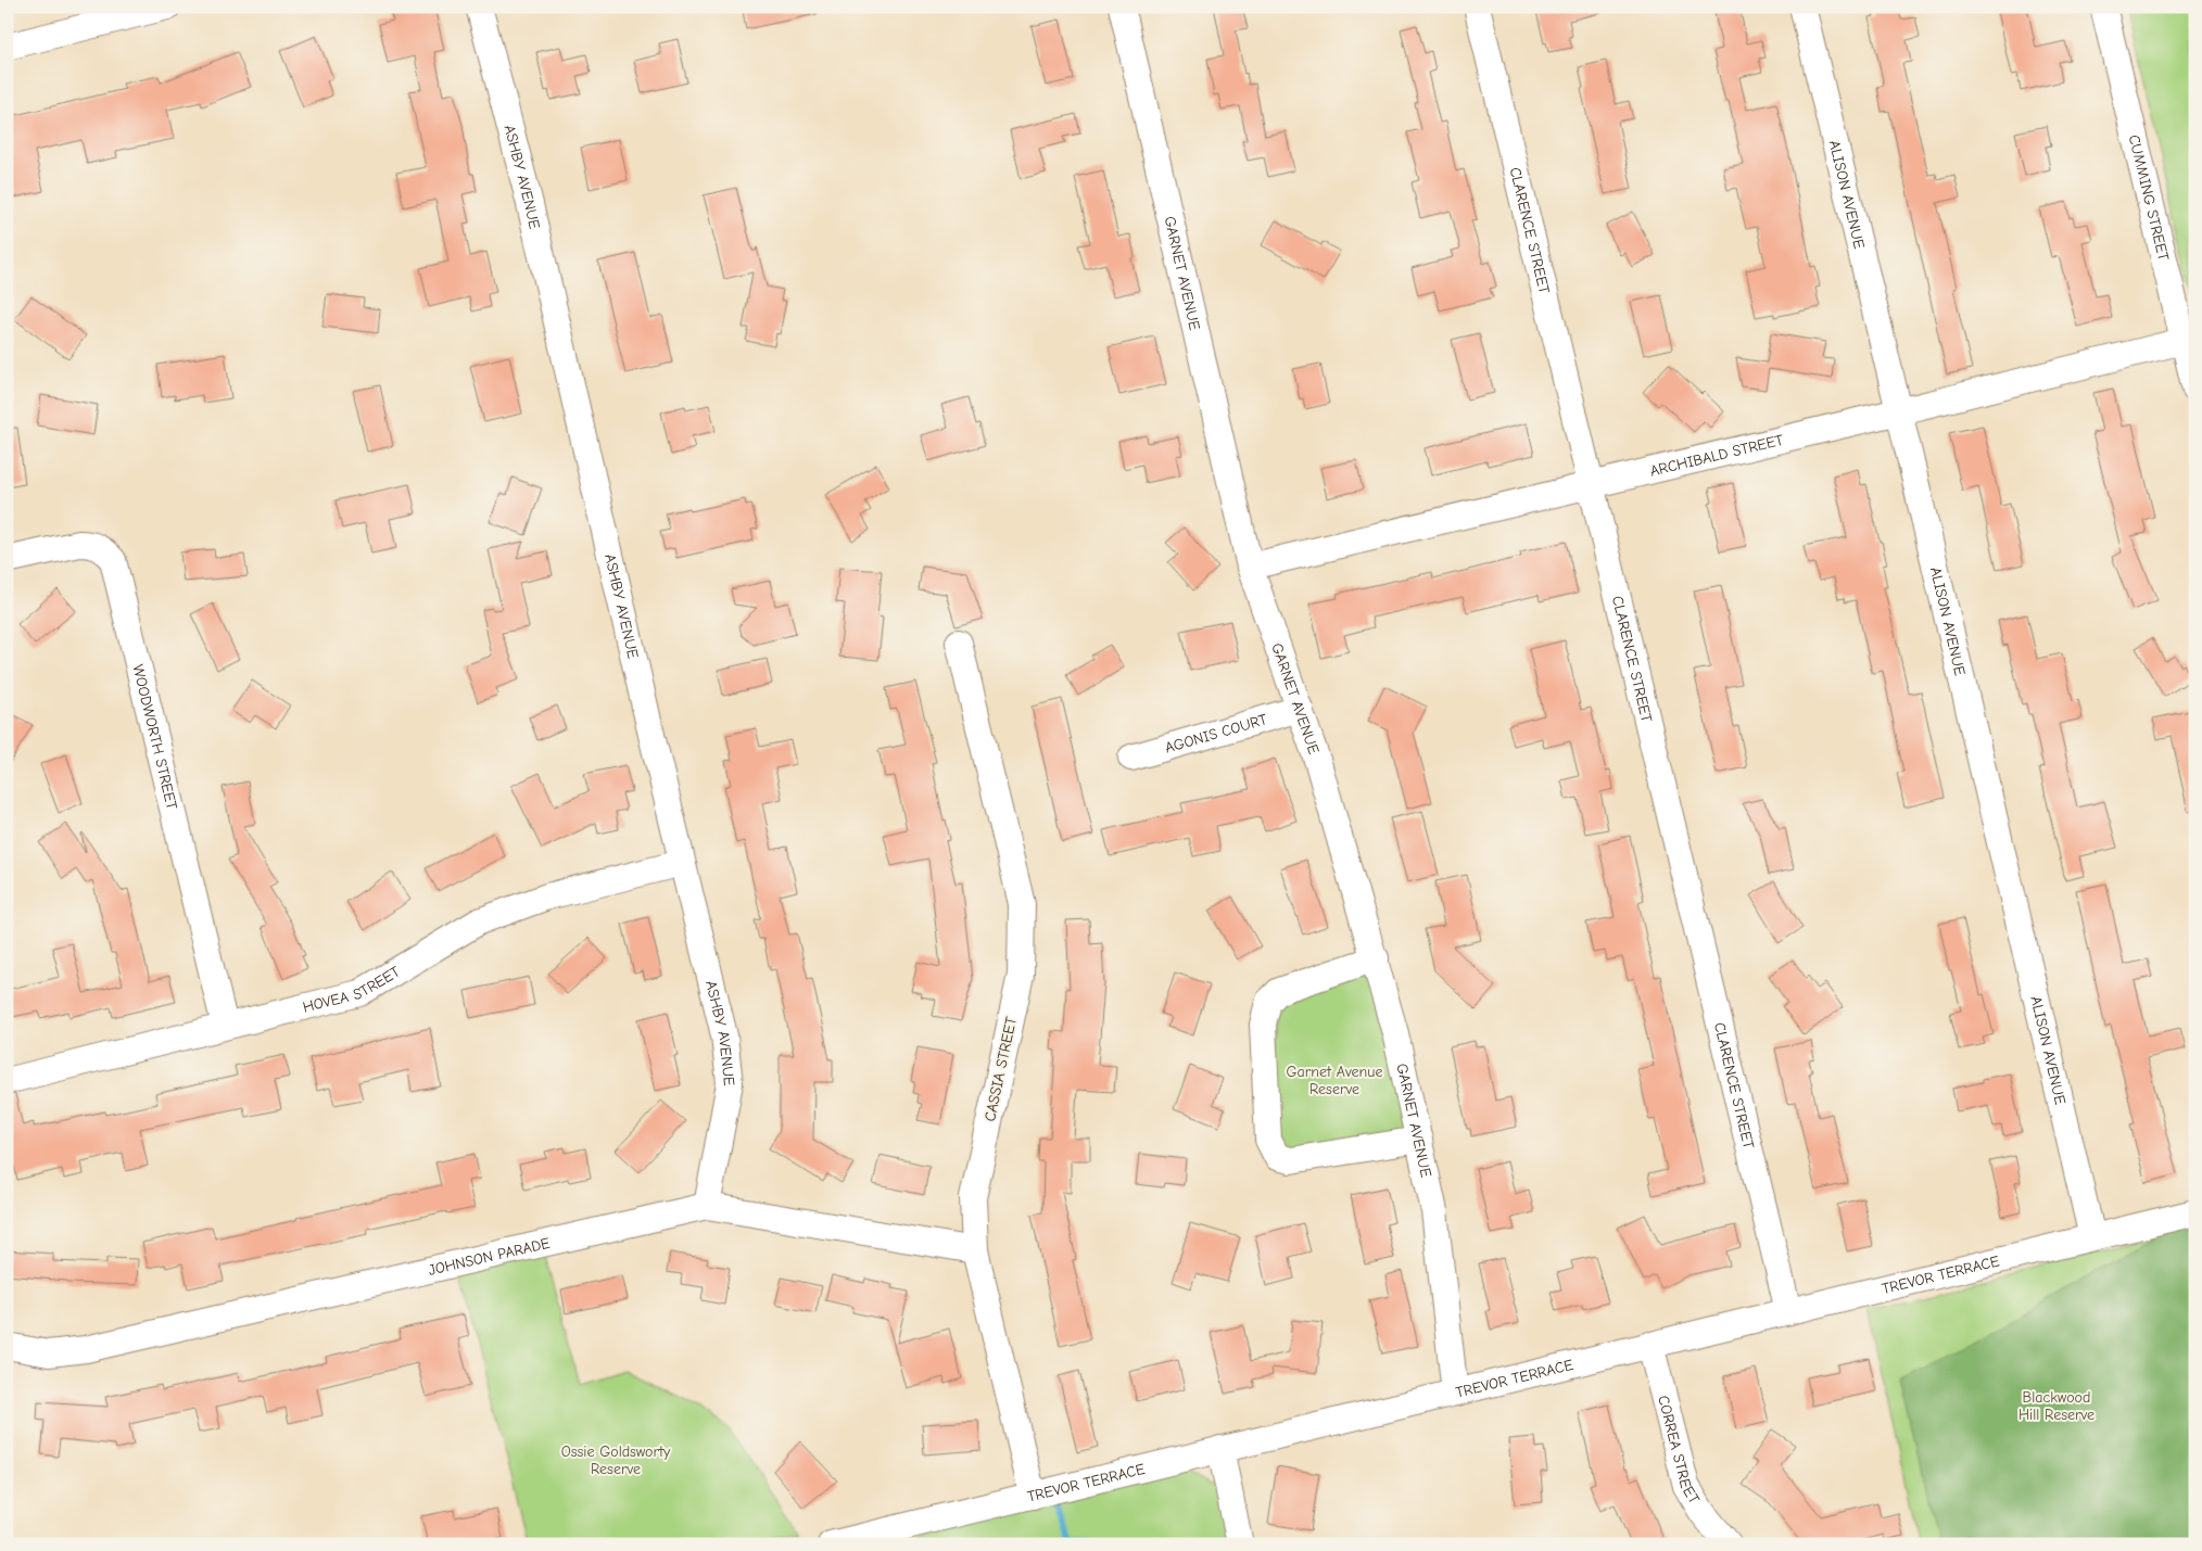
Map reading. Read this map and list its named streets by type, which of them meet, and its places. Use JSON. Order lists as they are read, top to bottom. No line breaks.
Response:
{"streets":{"street":["ASHBY AVENUE","ALISON AVENUE","CUMMING STREET","CLARENCE STREET","GARNET AVENUE","ARCHIBALD STREET","AGONIS COURT","WOODWORTH STREET","HOVEA STREET","CASSIA STREET","JOHNSON PARADE","TREVOR TERRACE","CORREA STREET"]},"crossings":[["ASHBY AVENUE","HOVEA STREET"],["ASHBY AVENUE","JOHNSON PARADE"],["ALISON AVENUE","ARCHIBALD STREET"],["ALISON AVENUE","TREVOR TERRACE"],["CUMMING STREET","ARCHIBALD STREET"],["CLARENCE STREET","ARCHIBALD STREET"],["CLARENCE STREET","TREVOR TERRACE"],["GARNET AVENUE","ARCHIBALD STREET"],["GARNET AVENUE","AGONIS COURT"],["GARNET AVENUE","TREVOR TERRACE"],["WOODWORTH STREET","HOVEA STREET"],["CASSIA STREET","JOHNSON PARADE"],["CASSIA STREET","TREVOR TERRACE"],["TREVOR TERRACE","CORREA STREET"]],"parks":["Garnet Avenue Reserve","Blackwood Hill Reserve","Ossie Goldsworty Reserve"]}
